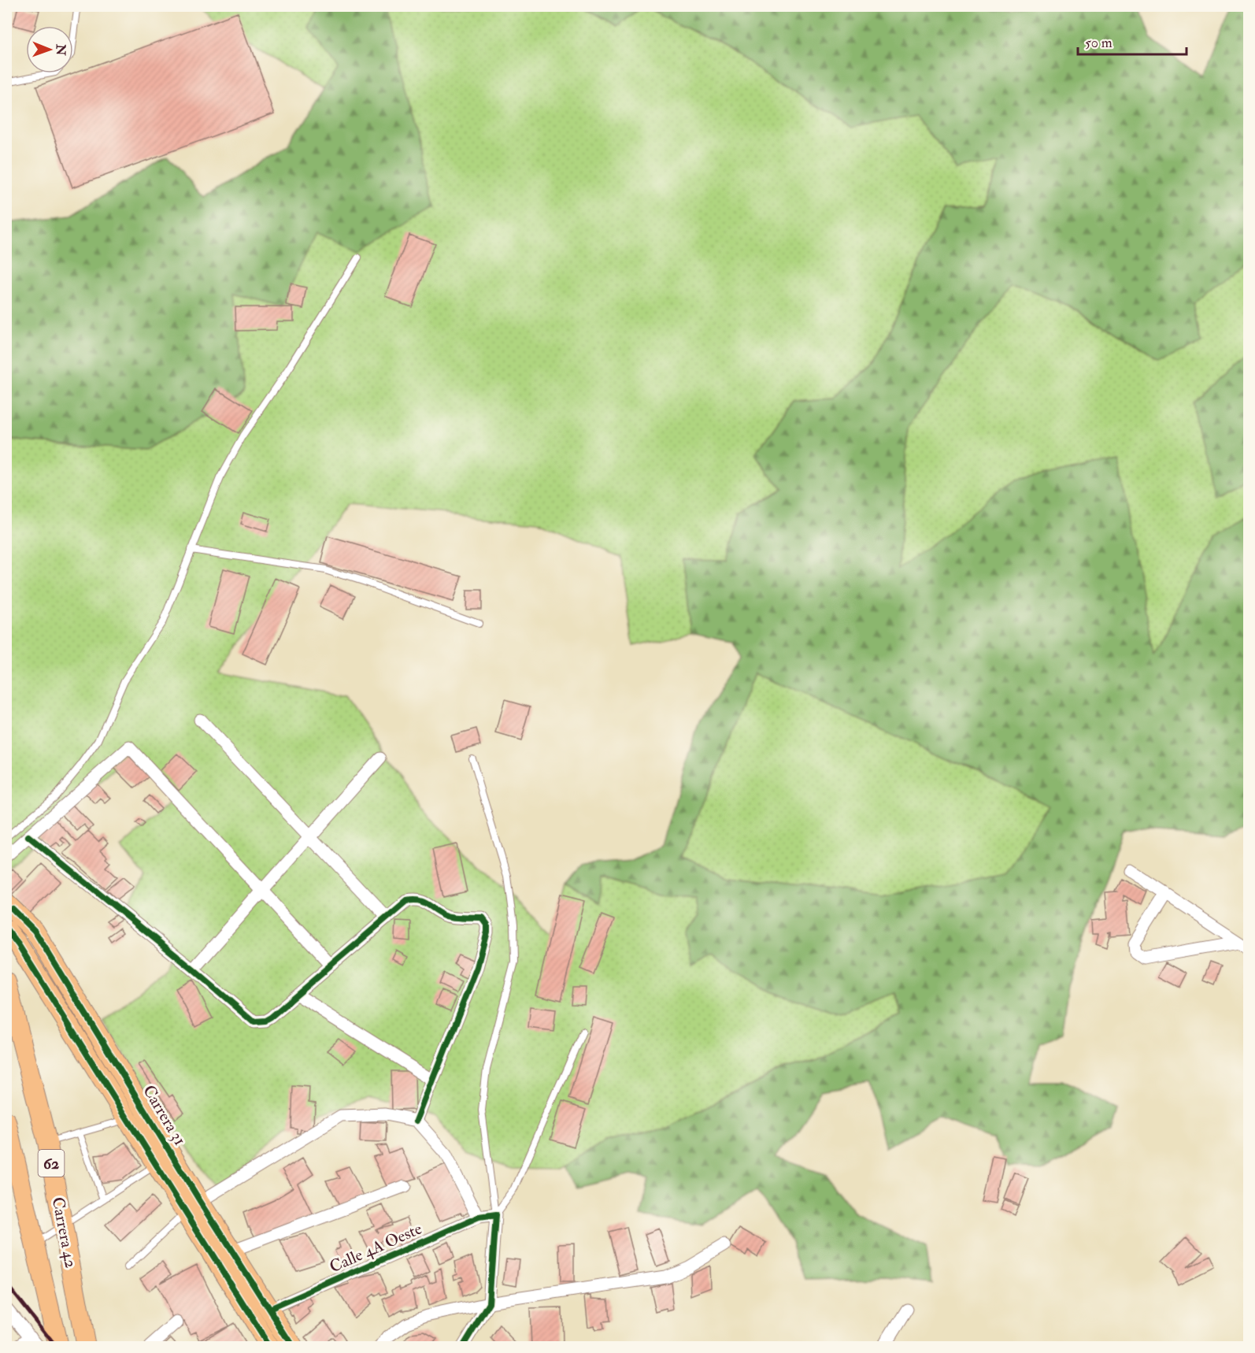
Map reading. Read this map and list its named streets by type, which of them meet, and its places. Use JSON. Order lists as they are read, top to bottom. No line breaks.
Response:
{"streets":{"highway":["Carrera 31","62","Carrera 42"],"street":["Calle 4A Oeste"]},"crossings":[["Carrera 31","Calle 4A Oeste"]],"scale_bar":"50 m","north":"right"}
